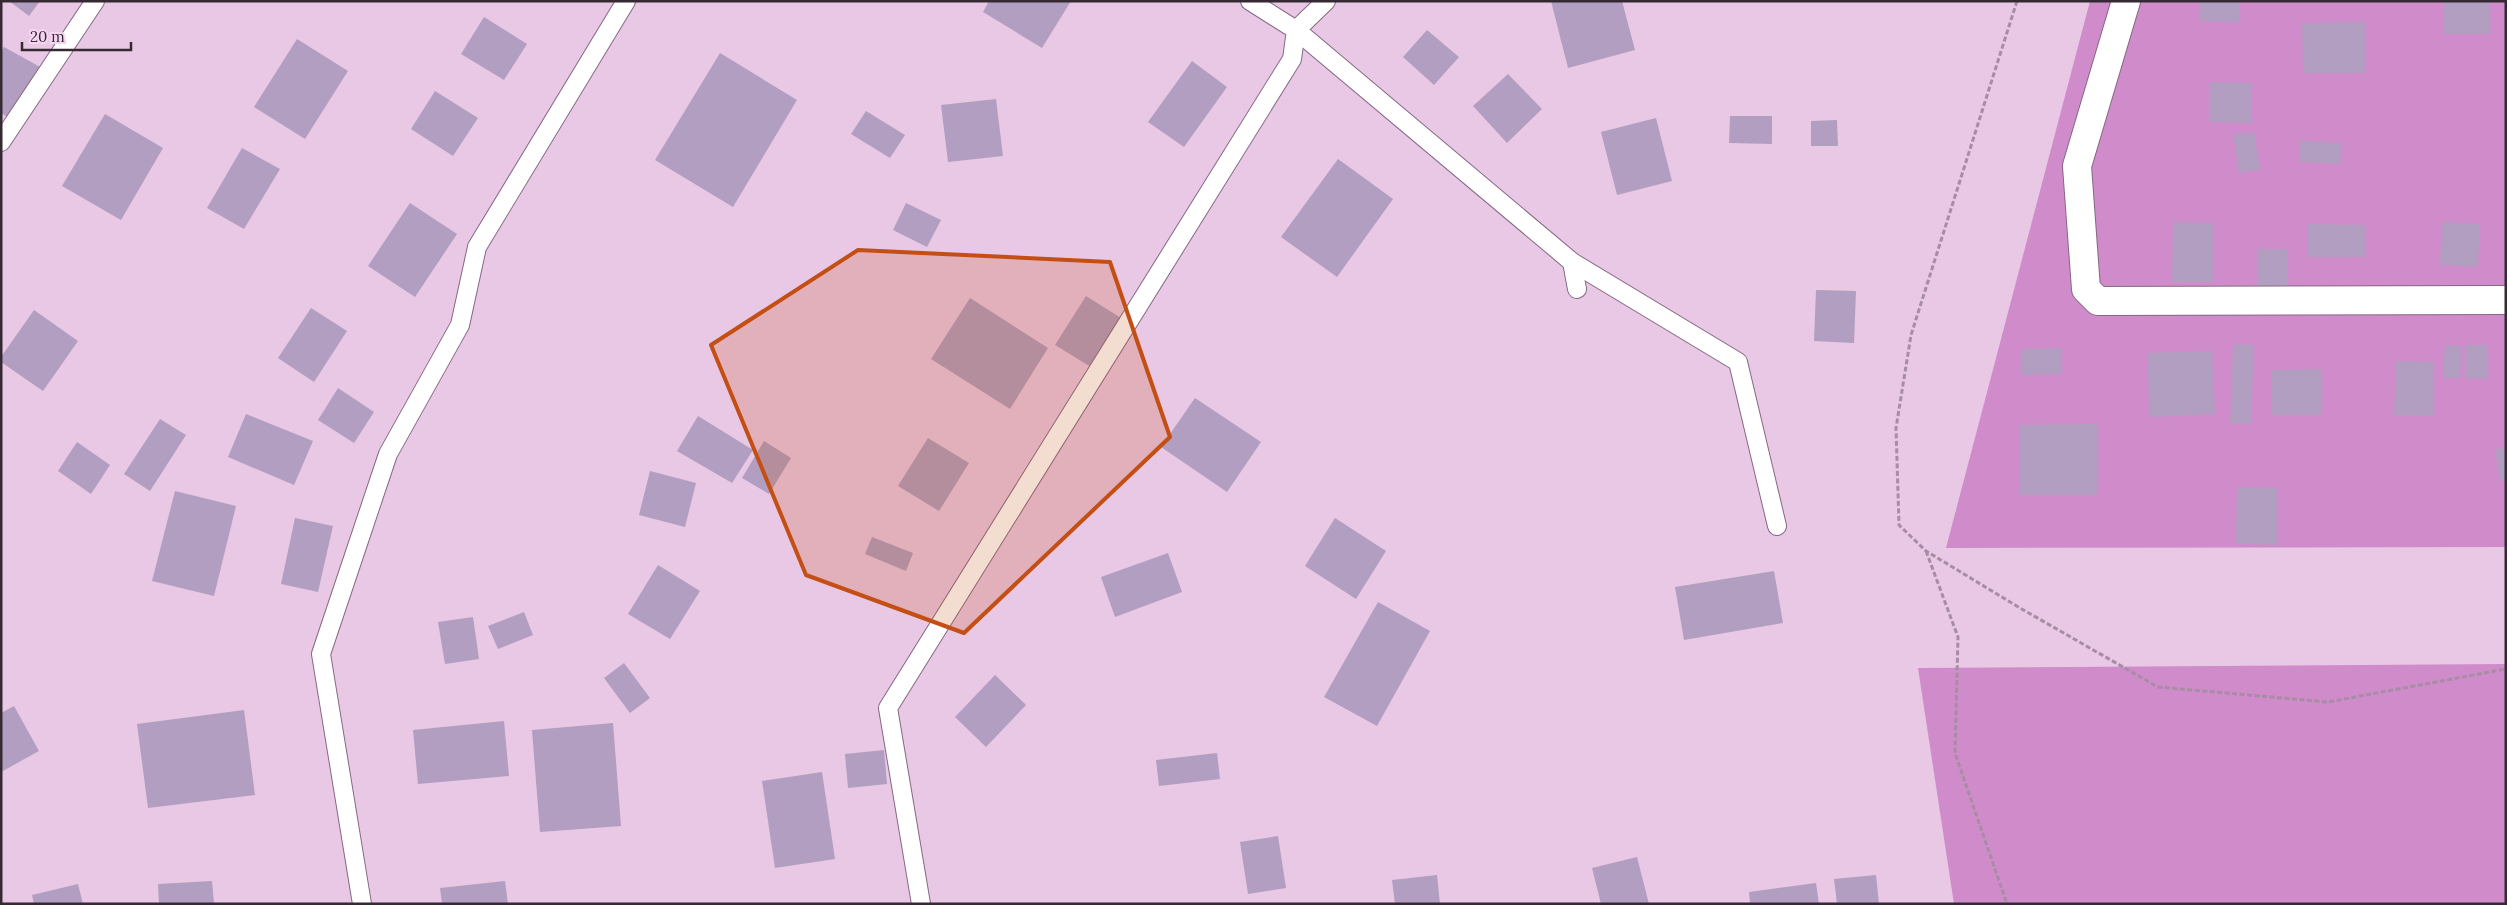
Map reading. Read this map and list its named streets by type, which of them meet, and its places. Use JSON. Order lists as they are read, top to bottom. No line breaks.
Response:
{"scale_bar":"20 m"}
